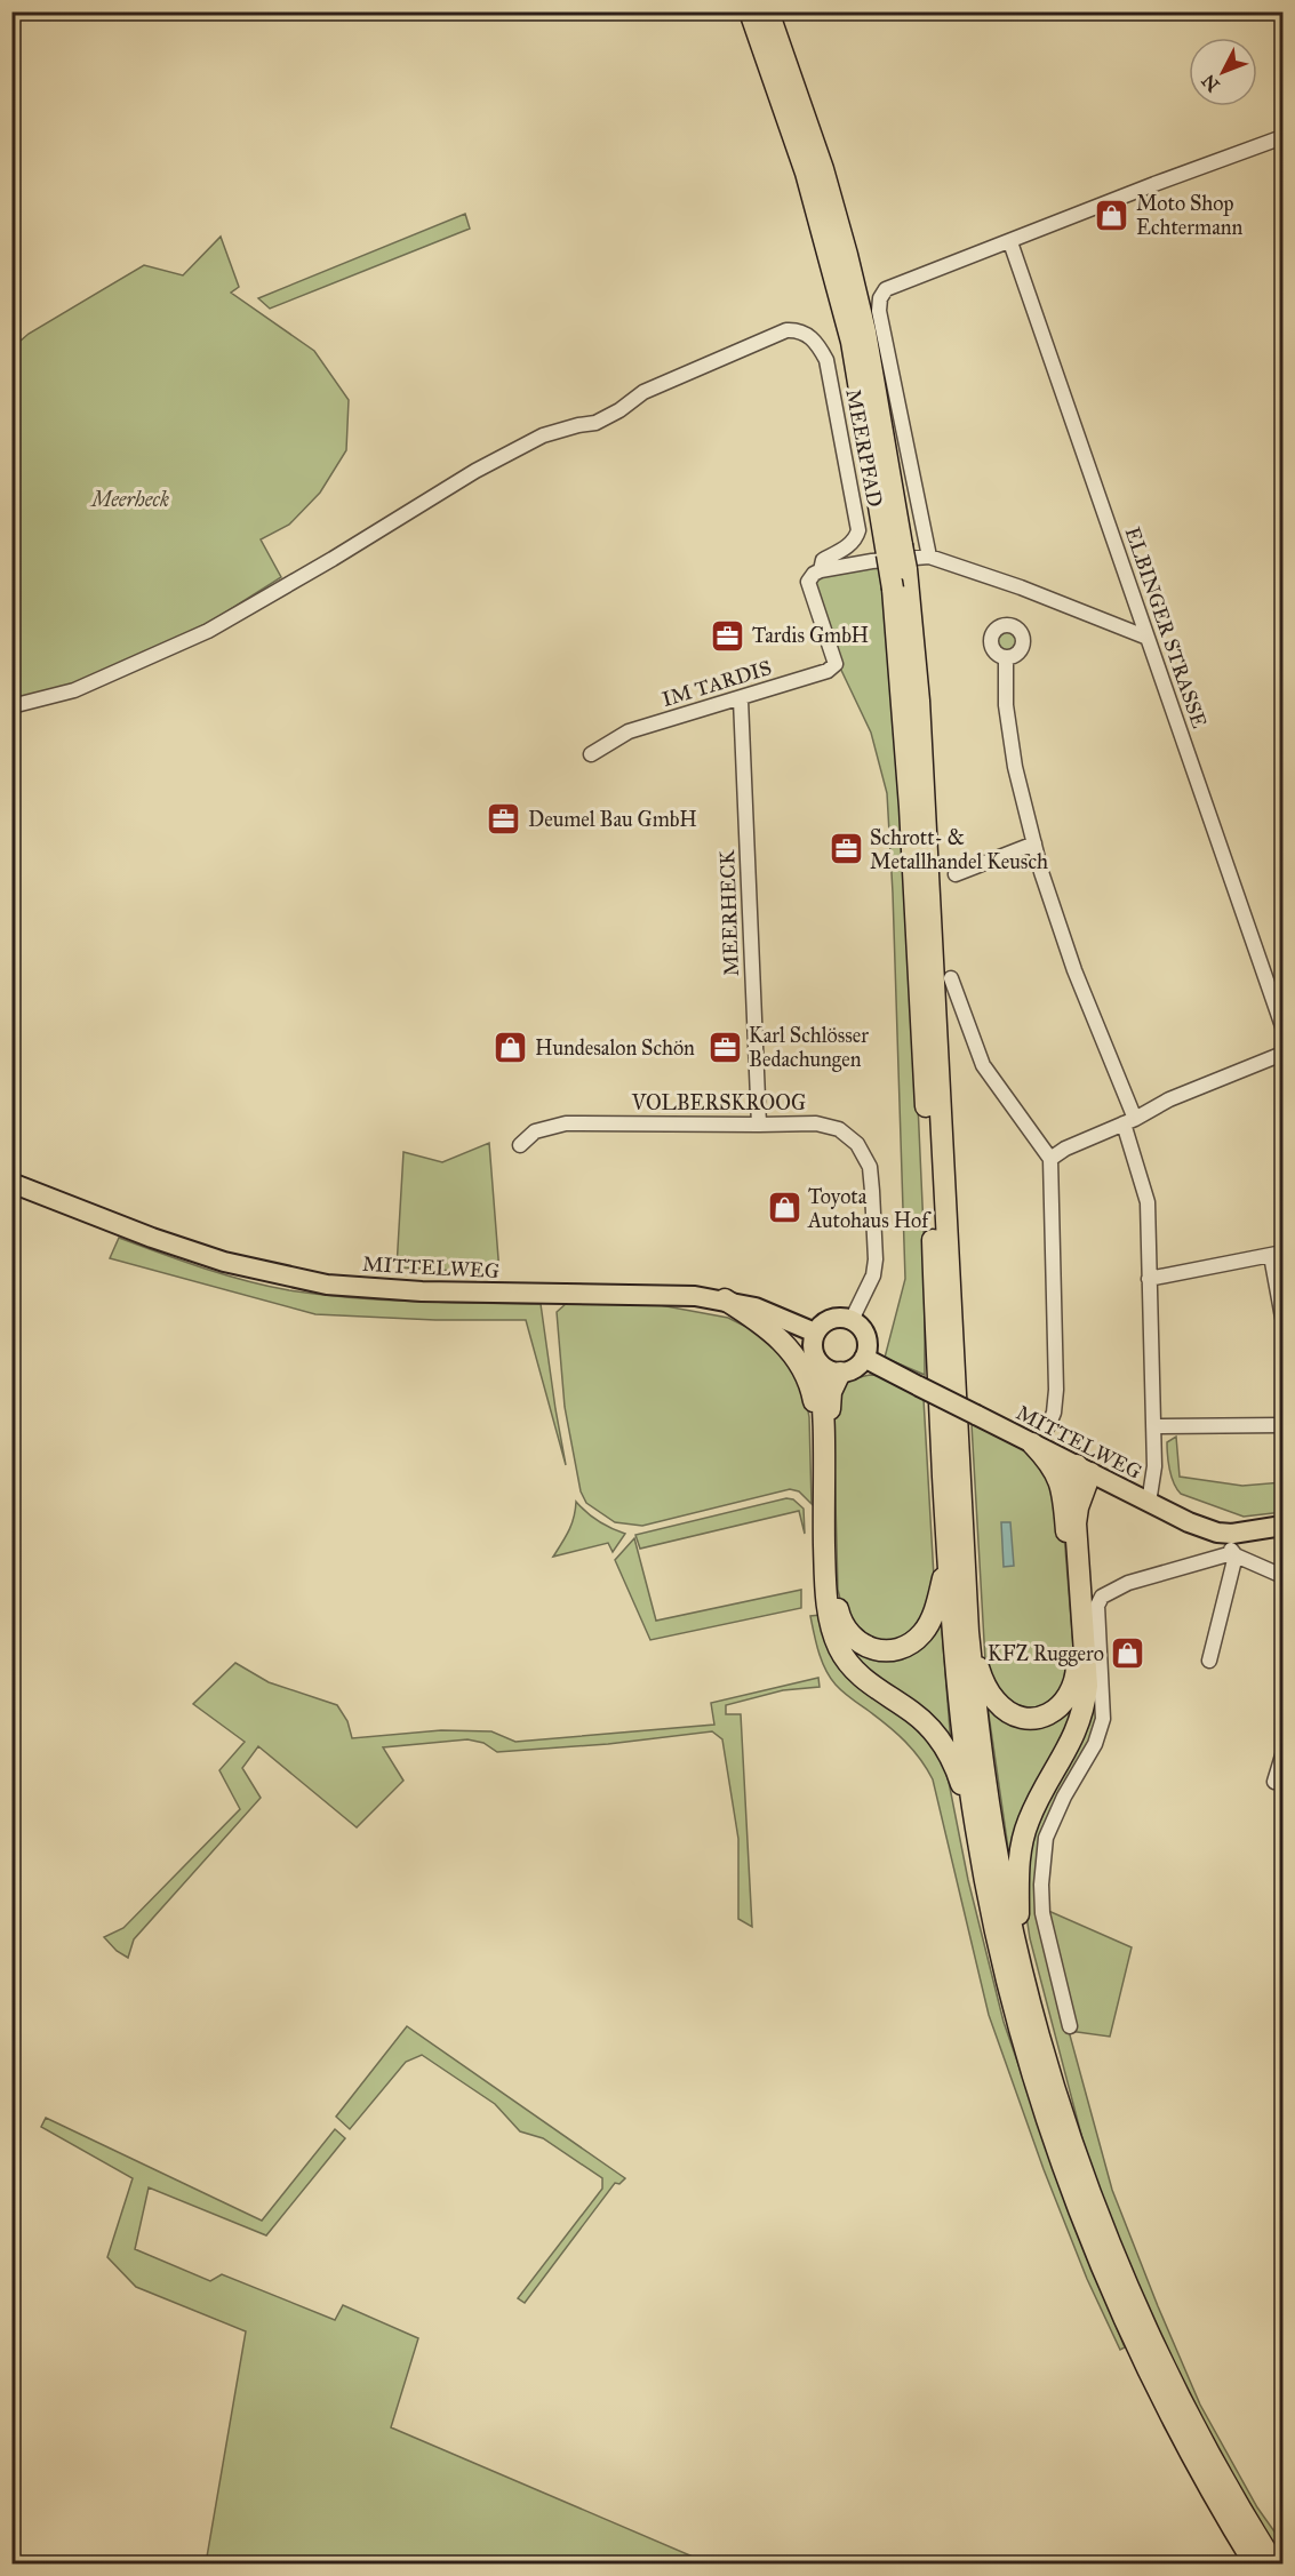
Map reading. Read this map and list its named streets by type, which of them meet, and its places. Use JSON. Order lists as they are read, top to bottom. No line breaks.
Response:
{"streets":{"main road":["MITTELWEG"],"street":["MEERPFAD","ELBINGER STRASSE","IM TARDIS","MEERHECK","VOLBERSKROOG"]},"crossings":[["MEERPFAD","ELBINGER STRASSE"],["MEERPFAD","IM TARDIS"],["IM TARDIS","MEERHECK"],["MEERHECK","VOLBERSKROOG"],["VOLBERSKROOG","MITTELWEG"]],"parks":["Meerheck"],"places":{"shop":["Moto Shop Echtermann","Hundesalon Schön","Toyota Autohaus Hof","KFZ Ruggero"],"office":["Tardis GmbH","Deumel Bau GmbH","Schrott- & Metallhandel Keusch","Karl Schlösser Bedachungen"]},"north":"bottom left"}
